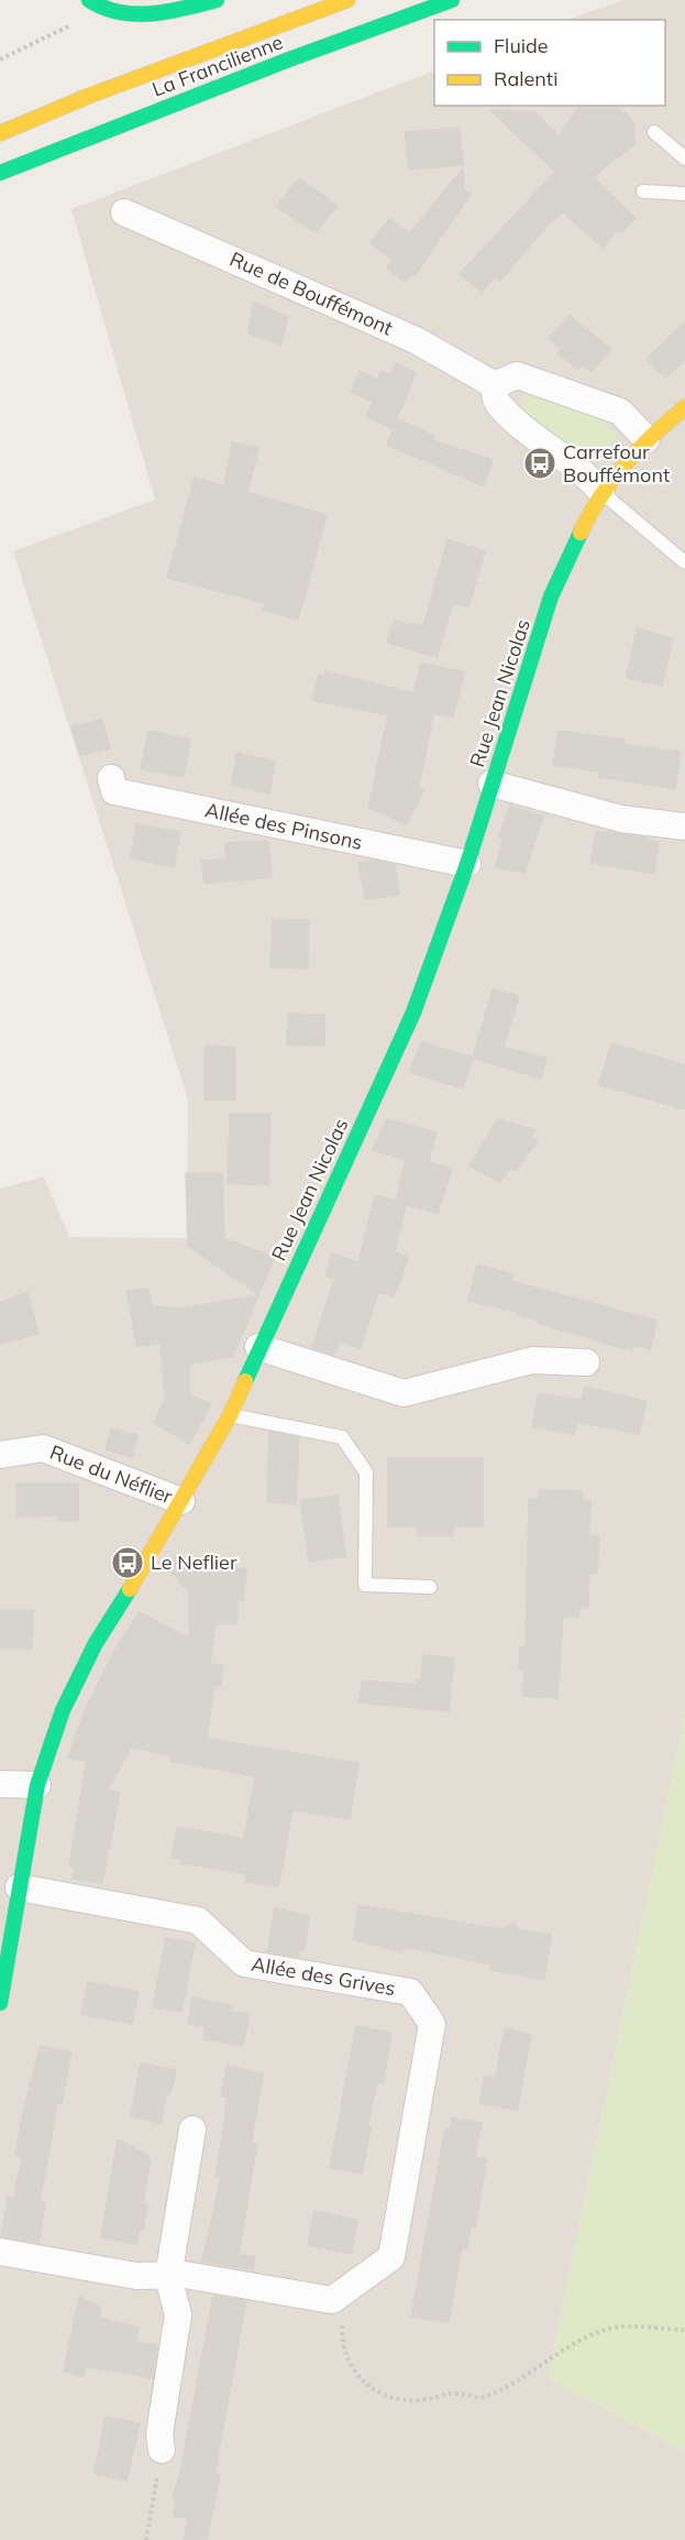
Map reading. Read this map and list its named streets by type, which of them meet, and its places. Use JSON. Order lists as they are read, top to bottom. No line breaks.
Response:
{"streets":{"main road":["La Francilienne","Rue Jean Nicolas"],"street":["Rue de Bouffémont","Allée des Pinsons","Rue du Néflier","Allée des Grives"]},"crossings":[["Rue Jean Nicolas","Allée des Pinsons"],["Rue Jean Nicolas","Rue du Néflier"],["Rue Jean Nicolas","Allée des Grives"]],"places":{"bus stop":["Carrefour Bouffémont","Le Neflier"]},"legend":["Fluide","Ralenti"]}
